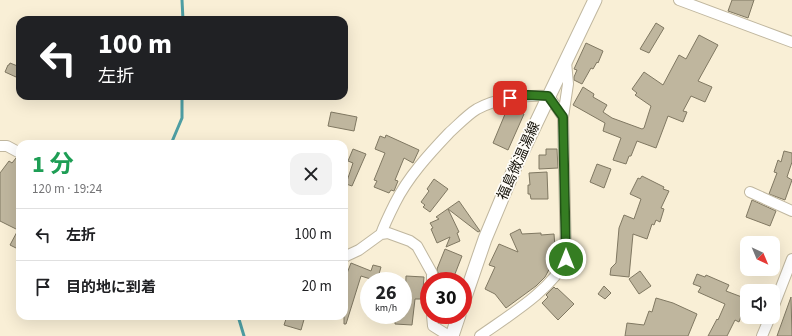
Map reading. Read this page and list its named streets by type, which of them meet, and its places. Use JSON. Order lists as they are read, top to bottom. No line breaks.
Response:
{"streets":{"main road":["福島微温湯線"]},"north":"bottom right","page":{"turn":["100 m","左折"],"heading":["1 分","120 m · 19:24"],"list":[{"name":"左折","value":"100 m"},{"name":"目的地に到着","value":"20 m"}],"speed":"26 km/h","limit":"30"}}
